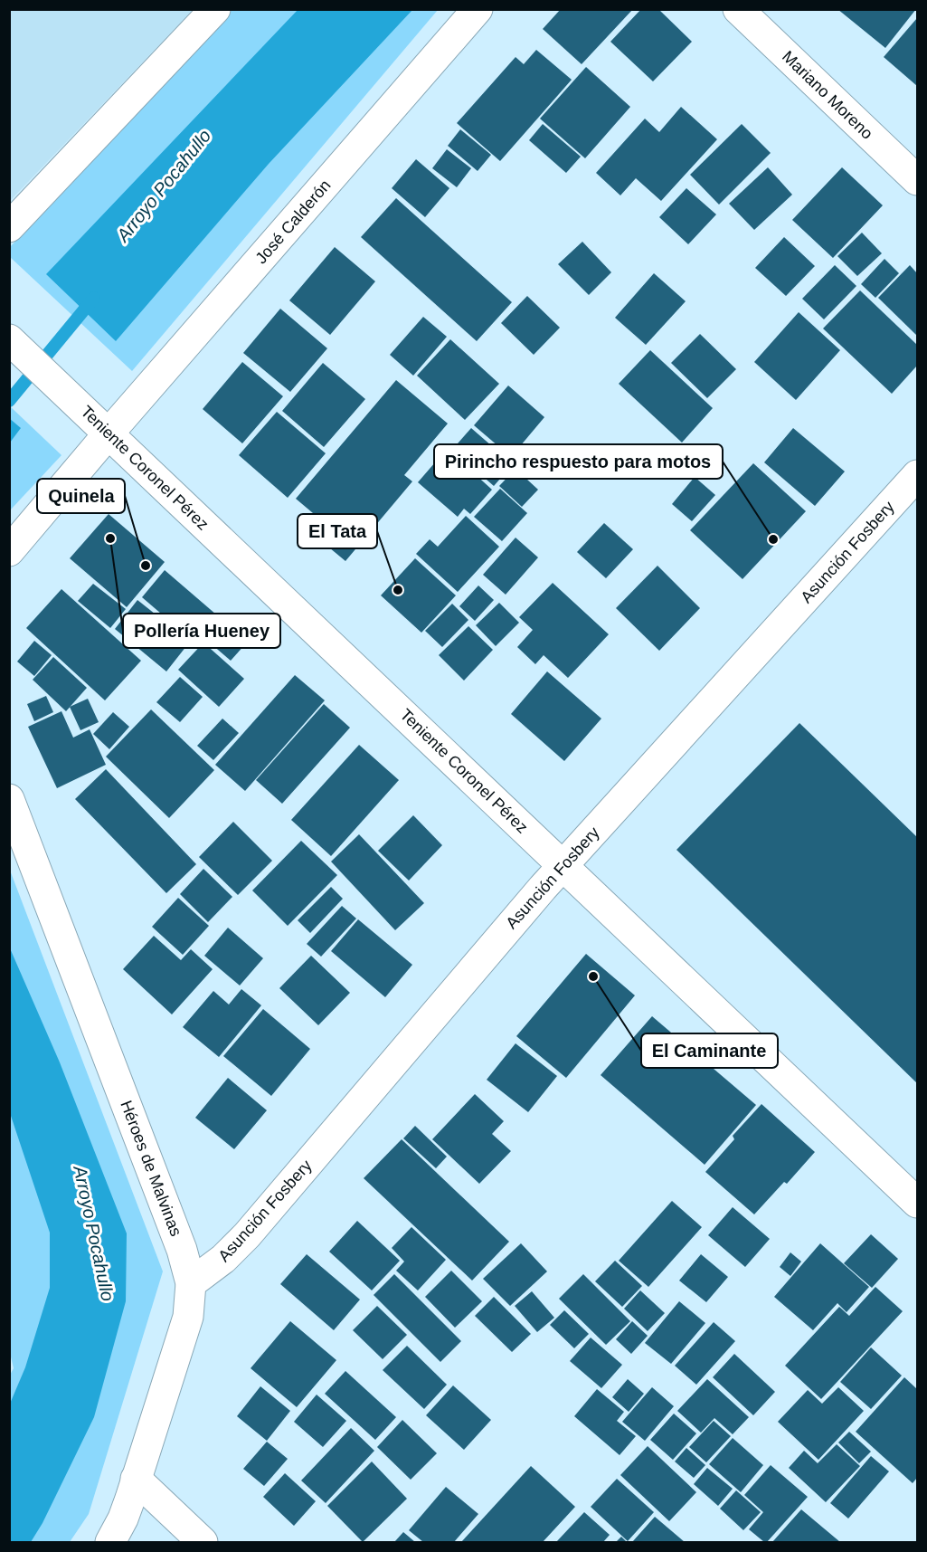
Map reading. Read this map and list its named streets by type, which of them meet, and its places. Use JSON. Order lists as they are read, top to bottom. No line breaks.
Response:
{"streets":{"street":["Mariano Moreno","José Calderón","Teniente Coronel Pérez","Asunción Fosbery","Héroes de Malvinas"]},"crossings":[["José Calderón","Teniente Coronel Pérez"],["Teniente Coronel Pérez","Asunción Fosbery"],["Asunción Fosbery","Héroes de Malvinas"]],"water":["Arroyo Pocahullo"],"places":["Pollería Hueney","Pirincho respuesto para motos","Quinela","El Tata","El Caminante"]}
